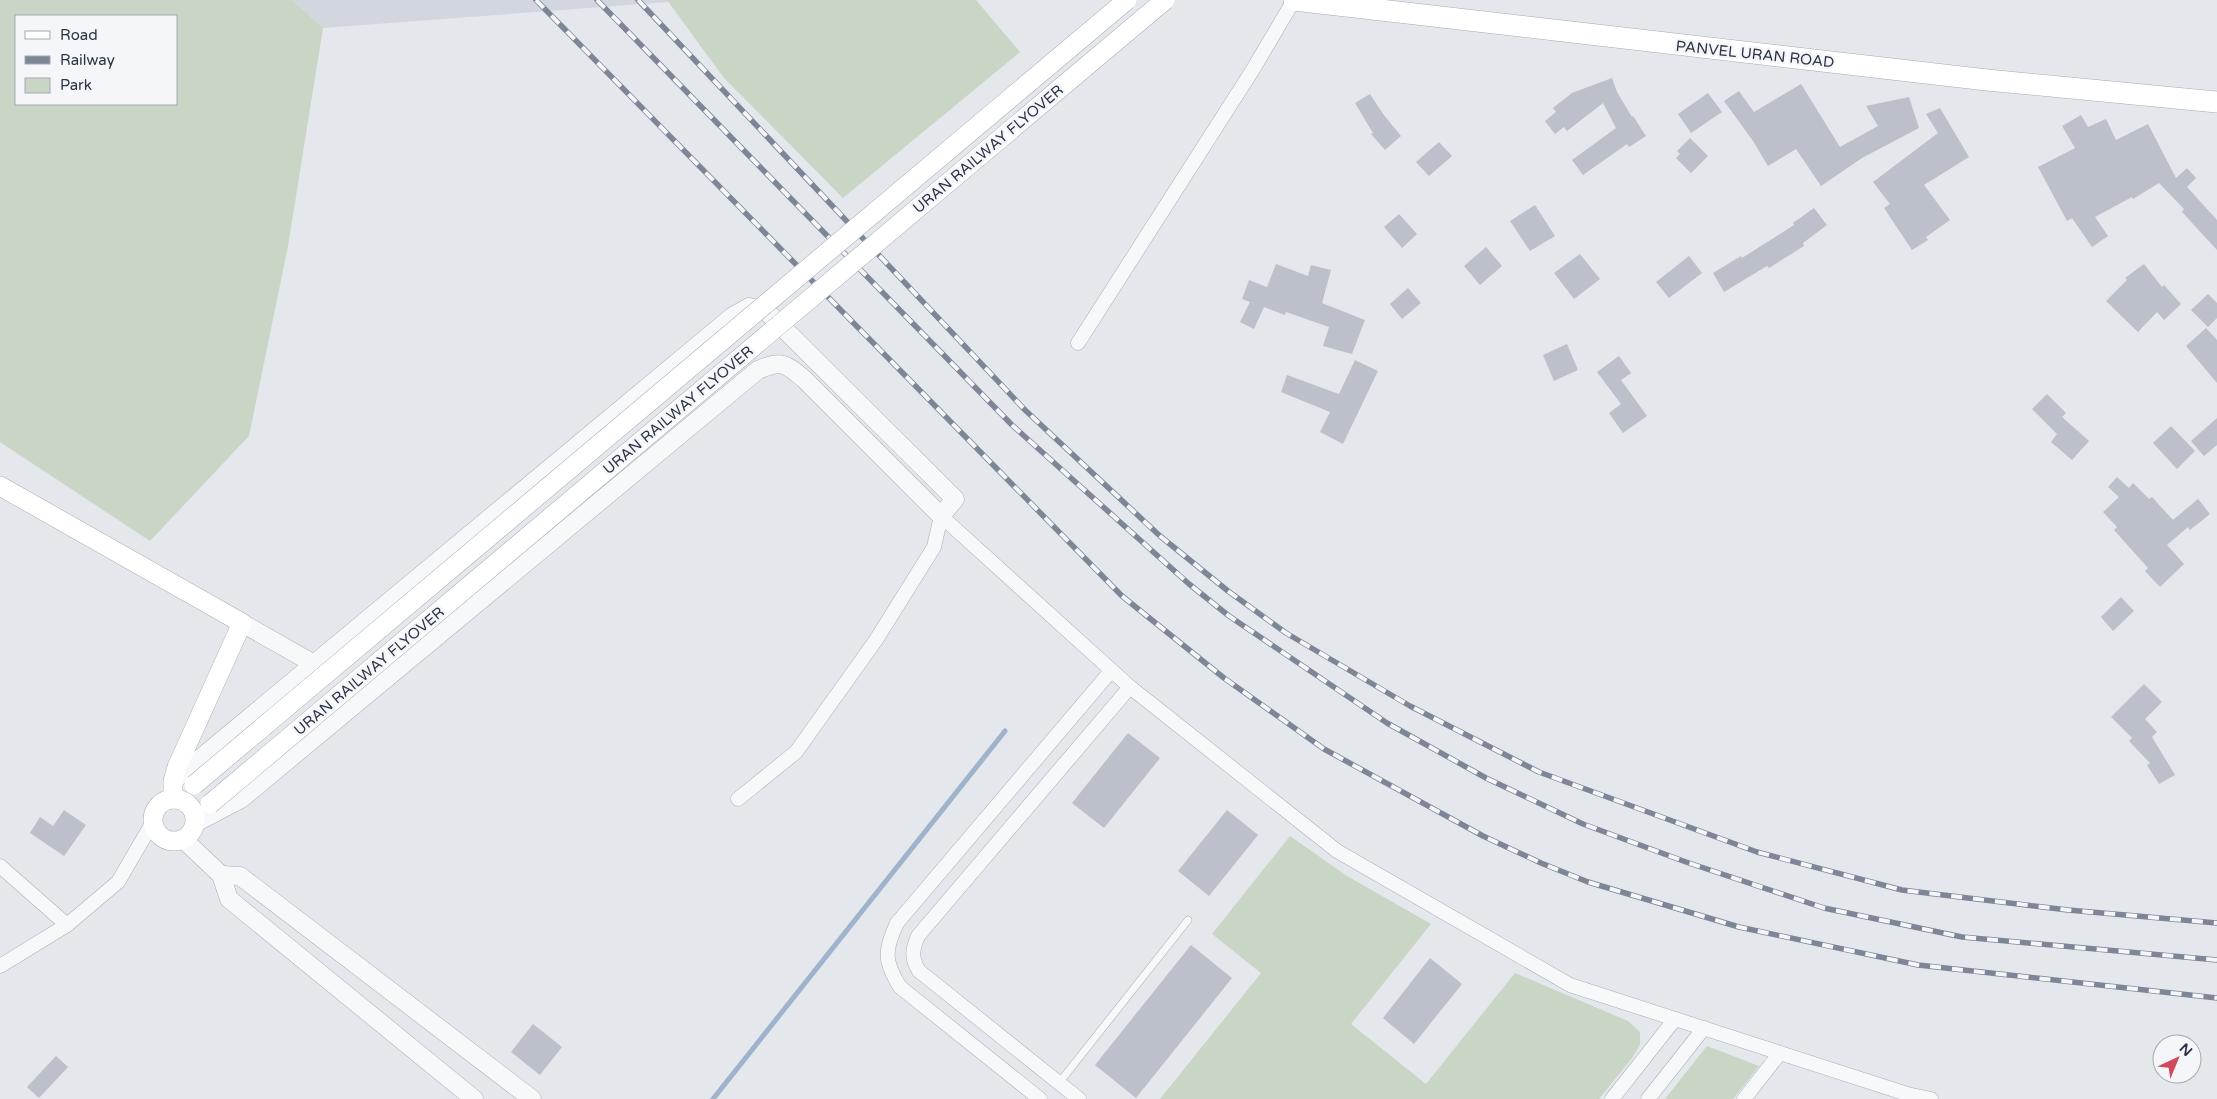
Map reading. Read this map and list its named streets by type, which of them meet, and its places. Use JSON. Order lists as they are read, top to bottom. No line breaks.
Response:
{"streets":{"main road":["PANVEL URAN ROAD","URAN RAILWAY FLYOVER"]},"legend":["Road","Railway","Park"],"north":"top right"}
